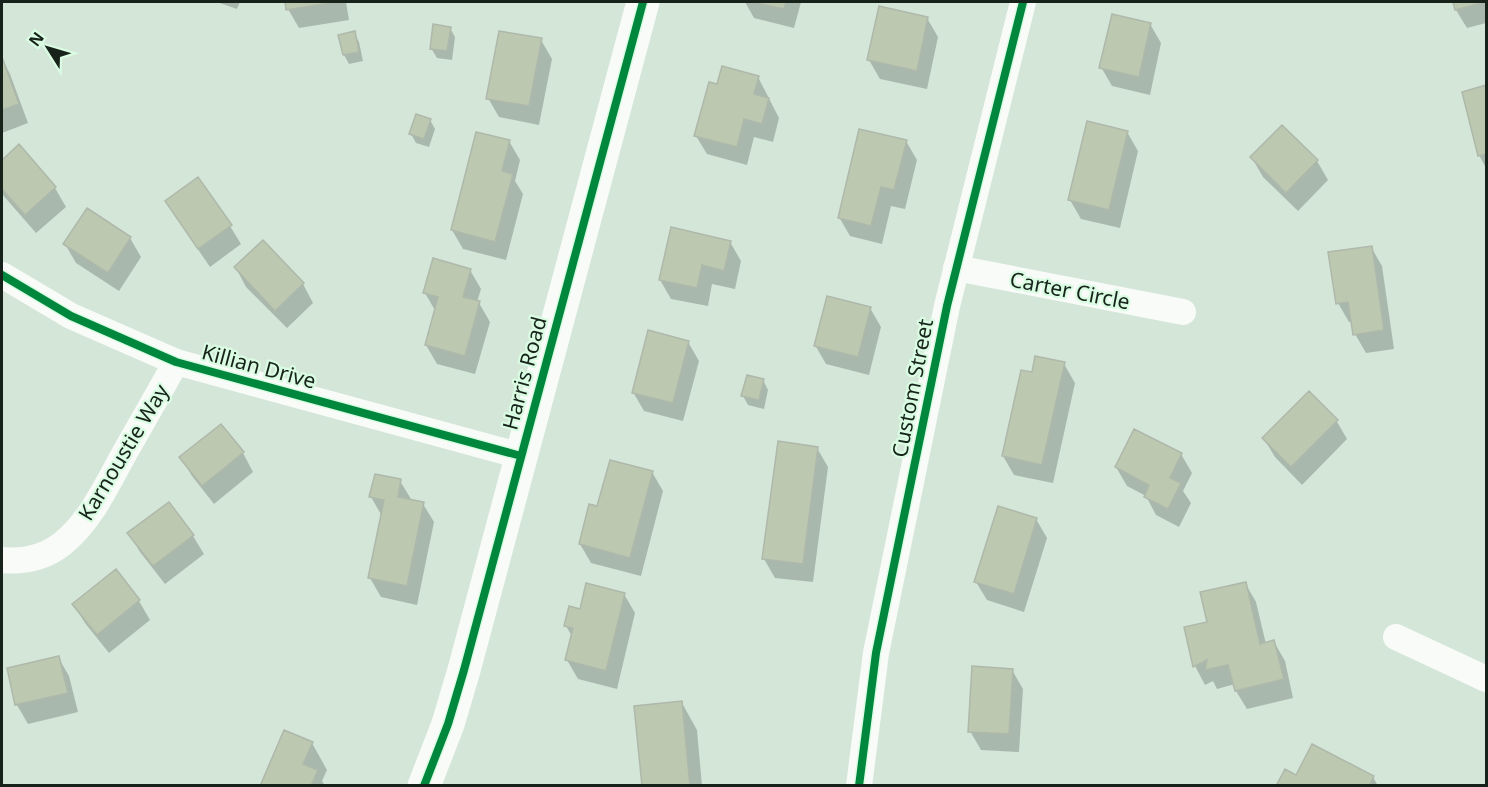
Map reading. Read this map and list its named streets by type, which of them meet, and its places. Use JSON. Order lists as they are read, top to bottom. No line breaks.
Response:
{"streets":{"street":["Carter Circle","Killian Drive","Harris Road","Custom Street","Karnoustie Way"]},"crossings":[["Carter Circle","Custom Street"],["Killian Drive","Harris Road"],["Killian Drive","Karnoustie Way"]],"north":"top left"}
